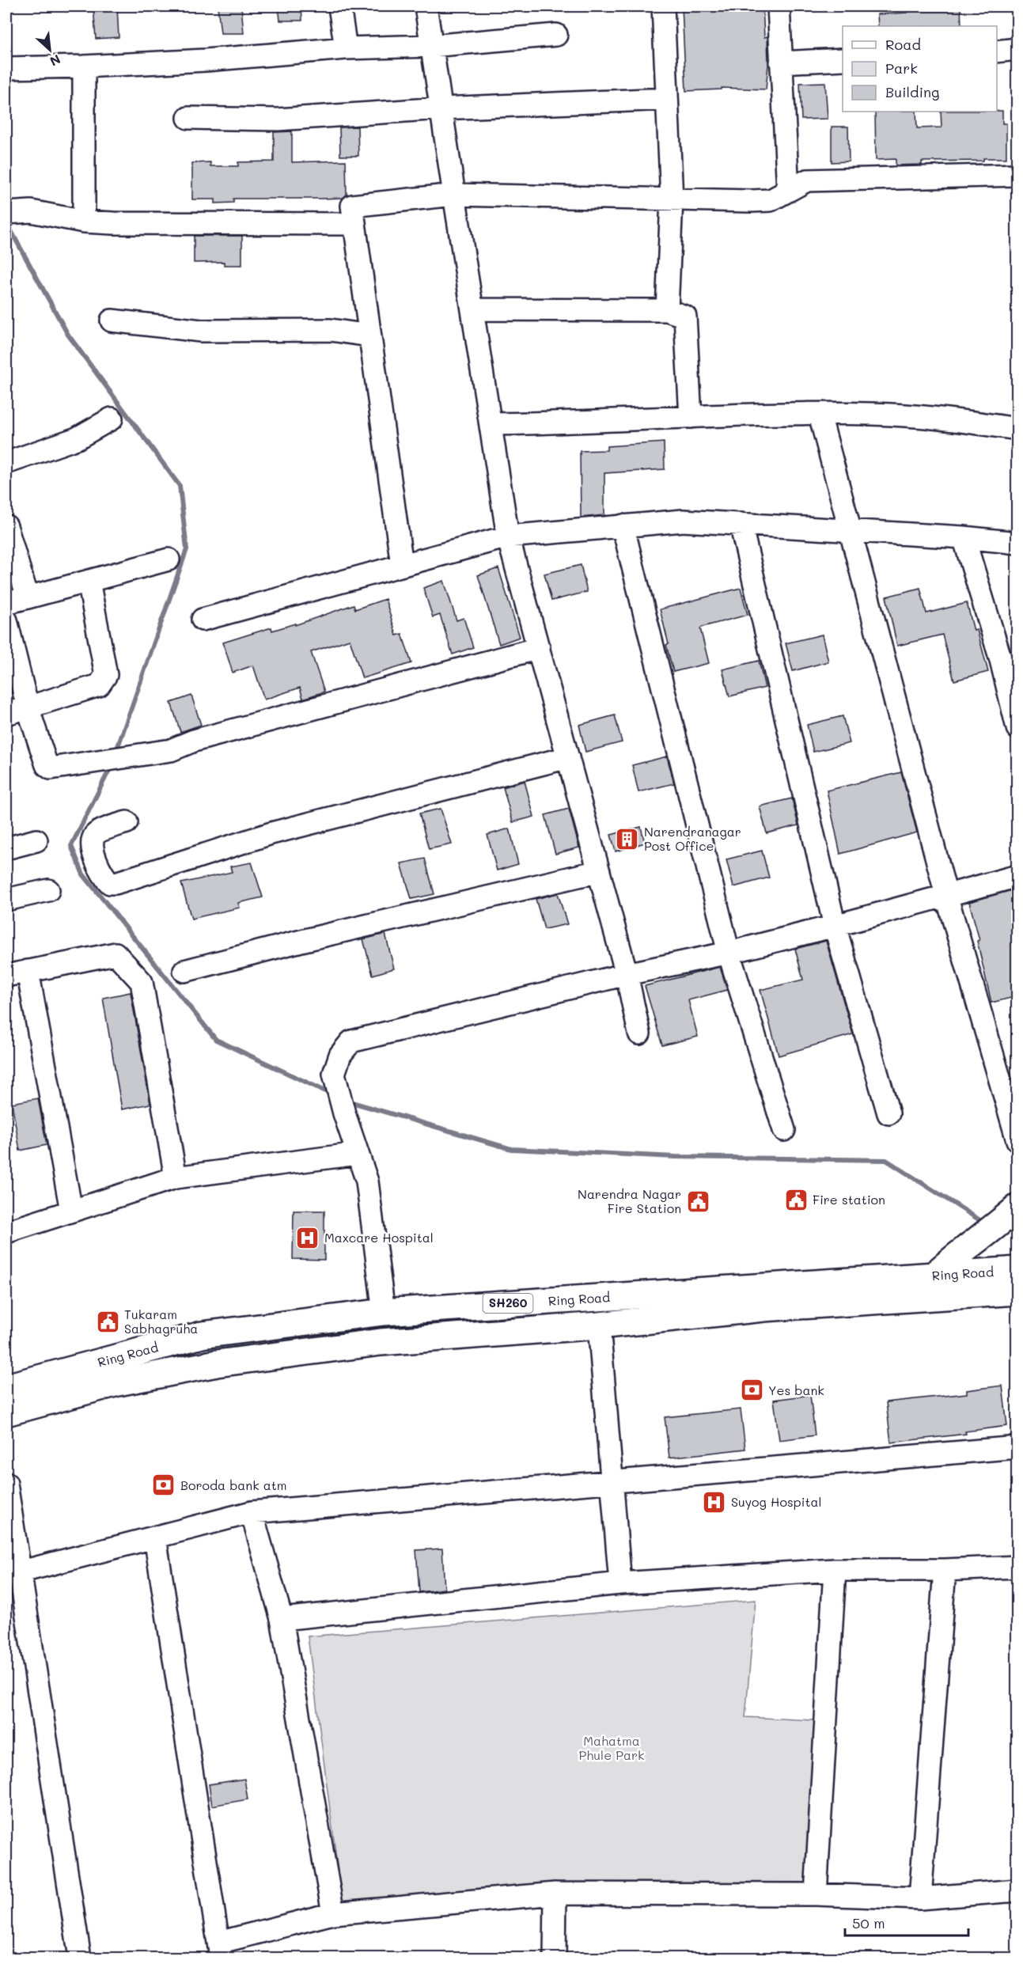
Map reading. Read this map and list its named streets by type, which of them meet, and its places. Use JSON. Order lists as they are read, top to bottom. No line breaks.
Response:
{"streets":{"main road":["Ring Road","SH260"]},"parks":["Mahatma Phule Park"],"places":{"building":["Narendranagar Post Office"],"public building":["Fire station","Narendra Nagar Fire Station","Tukaram Sabhagruha"],"hospital":["Maxcare Hospital","Suyog Hospital"],"bank":["Yes bank","Boroda bank atm"]},"legend":["Road","Park","Building"],"scale_bar":"50 m","north":"bottom right"}
